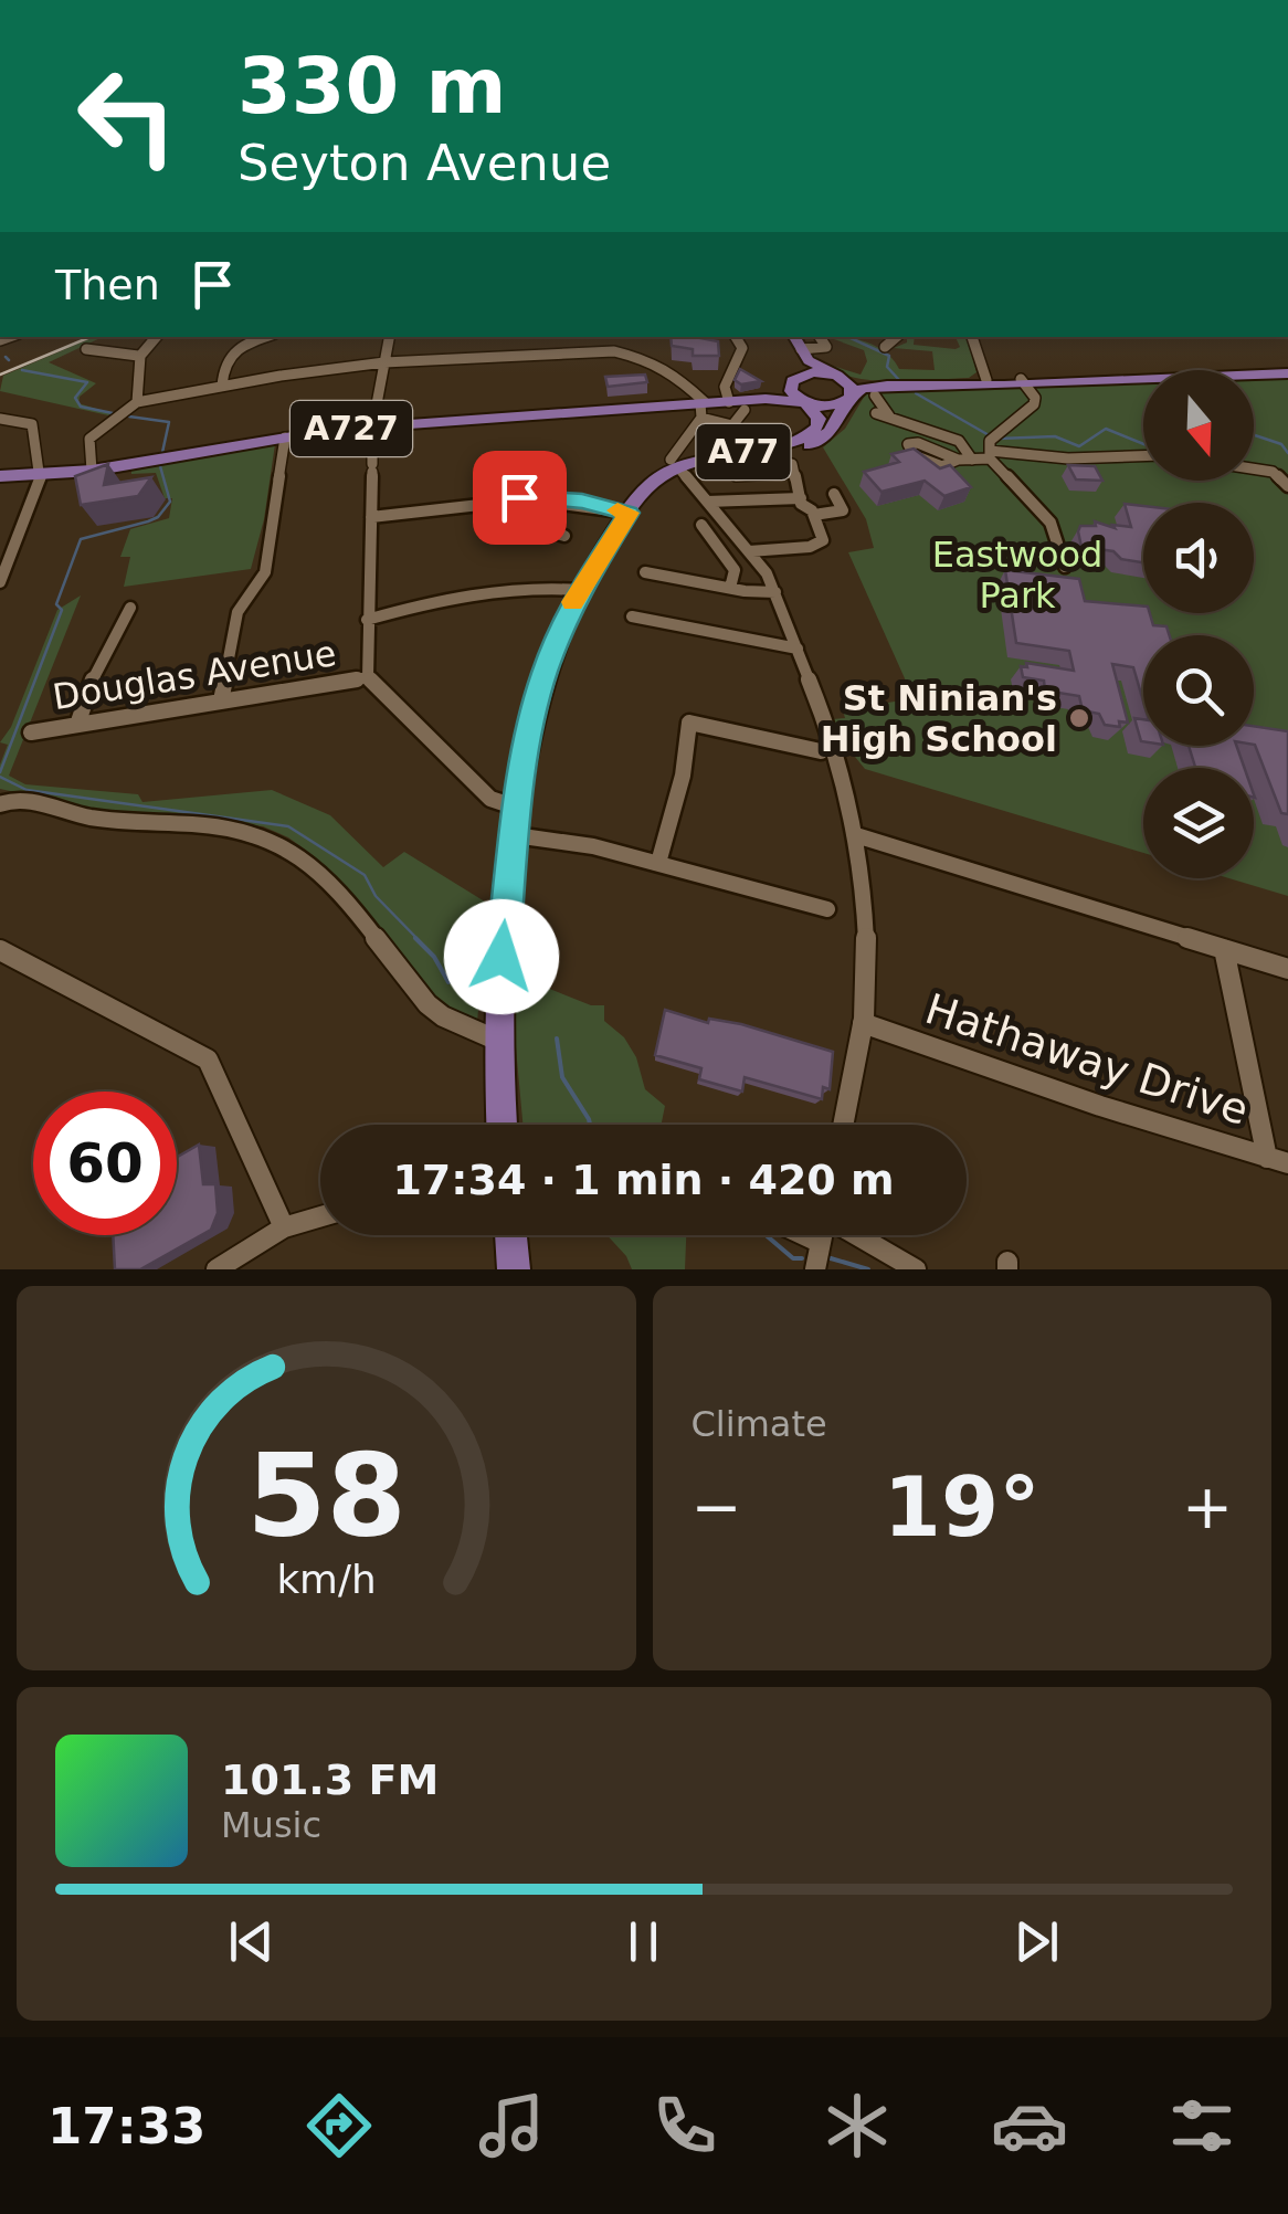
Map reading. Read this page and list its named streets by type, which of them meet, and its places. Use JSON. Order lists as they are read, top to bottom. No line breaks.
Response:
{"streets":{"main road":["A727","A77"],"street":["Douglas Avenue","Hathaway Drive"]},"crossings":[["A727","A77"]],"parks":["Eastwood Park"],"places":["St Ninian's High School"],"north":"bottom","page":{"turn":["330 m","Seyton Avenue"],"then":"Then","limit":"60","trip":"17:34 · 1 min · 420 m","tile":"Climate","heat":["−","19°","+"],"song":["101.3 FM","Music"],"tabs":"17:33","gauge":["58","km/h"]}}
